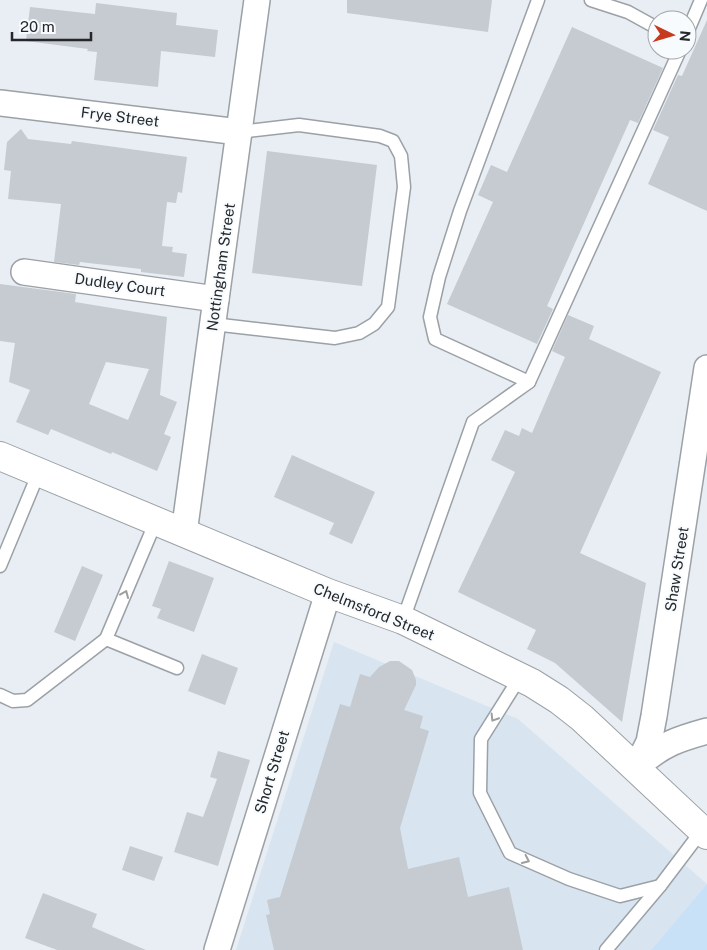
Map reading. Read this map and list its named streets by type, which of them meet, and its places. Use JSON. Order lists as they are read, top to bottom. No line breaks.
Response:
{"streets":{"main road":["Chelmsford Street"],"street":["Frye Street","Nottingham Street","Dudley Court","Shaw Street","Short Street"]},"crossings":[["Frye Street","Nottingham Street"],["Nottingham Street","Dudley Court"],["Nottingham Street","Chelmsford Street"],["Shaw Street","Chelmsford Street"],["Chelmsford Street","Short Street"]],"scale_bar":"20 m","north":"right"}
